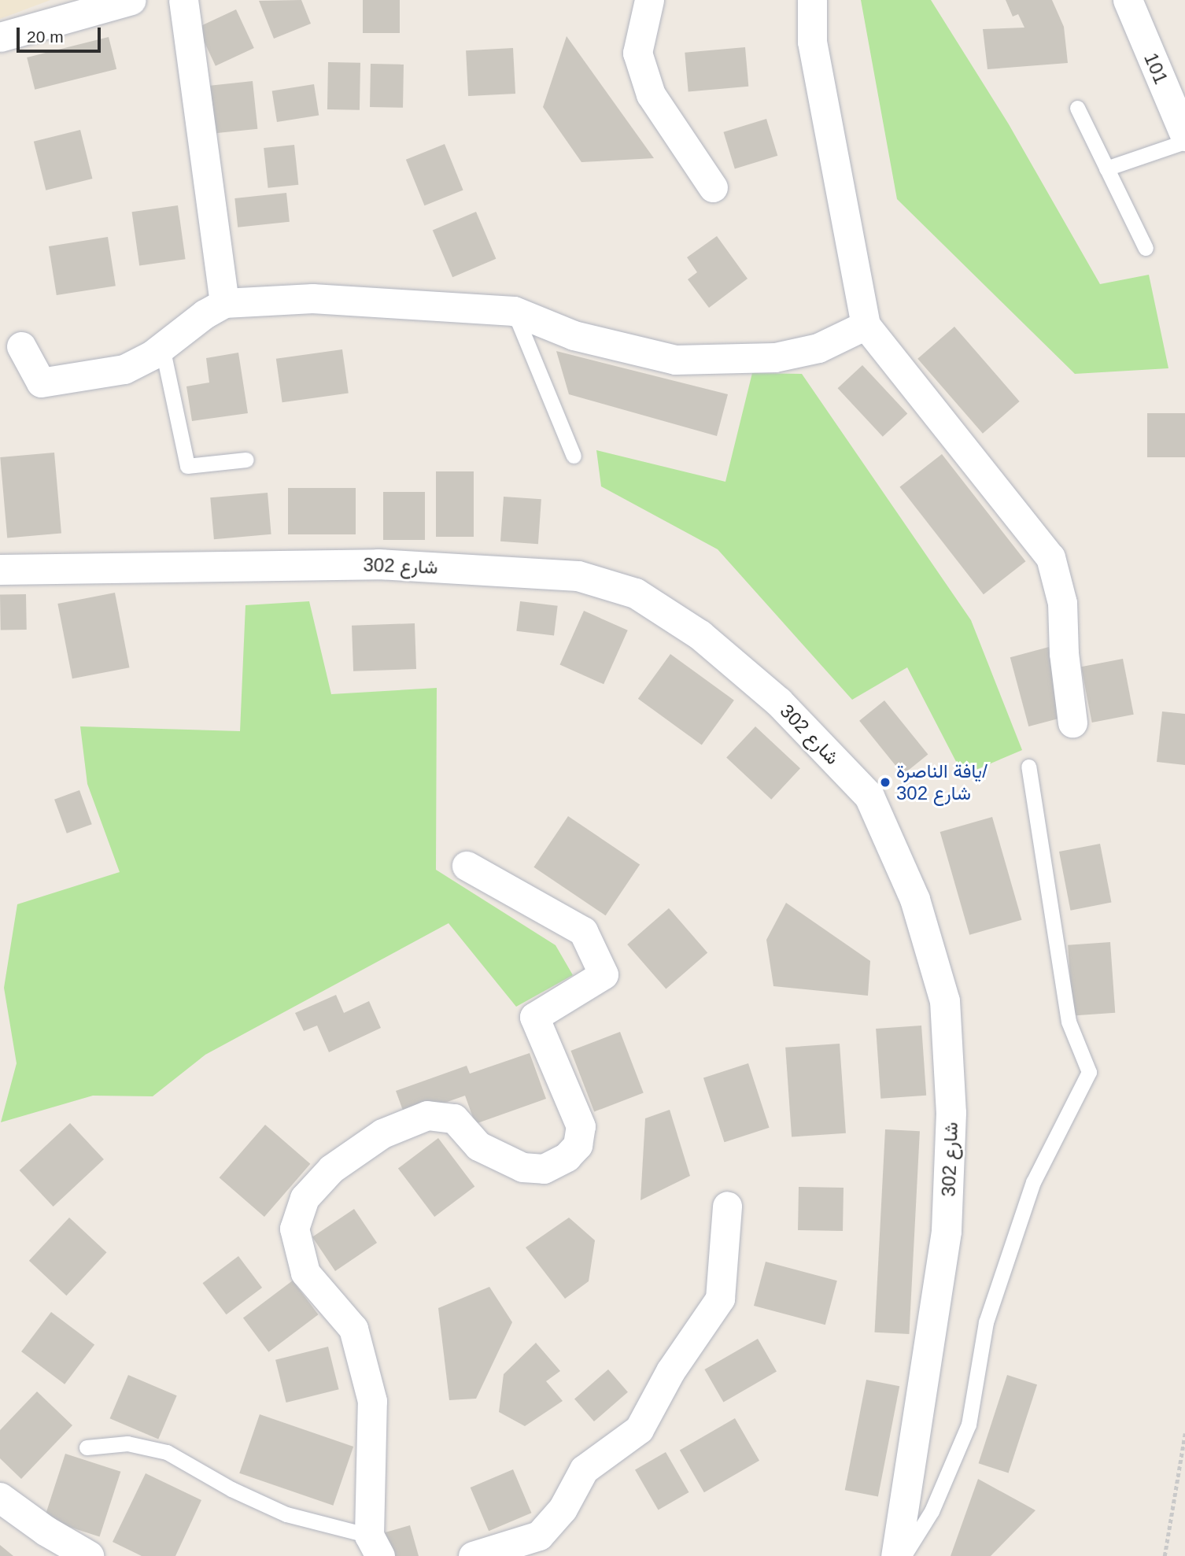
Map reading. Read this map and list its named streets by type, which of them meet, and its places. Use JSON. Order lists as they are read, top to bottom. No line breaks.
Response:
{"streets":{"street":["101","شارع 302"]},"places":["يافة الناصرة/ شارع 302"],"scale_bar":"20 m"}
